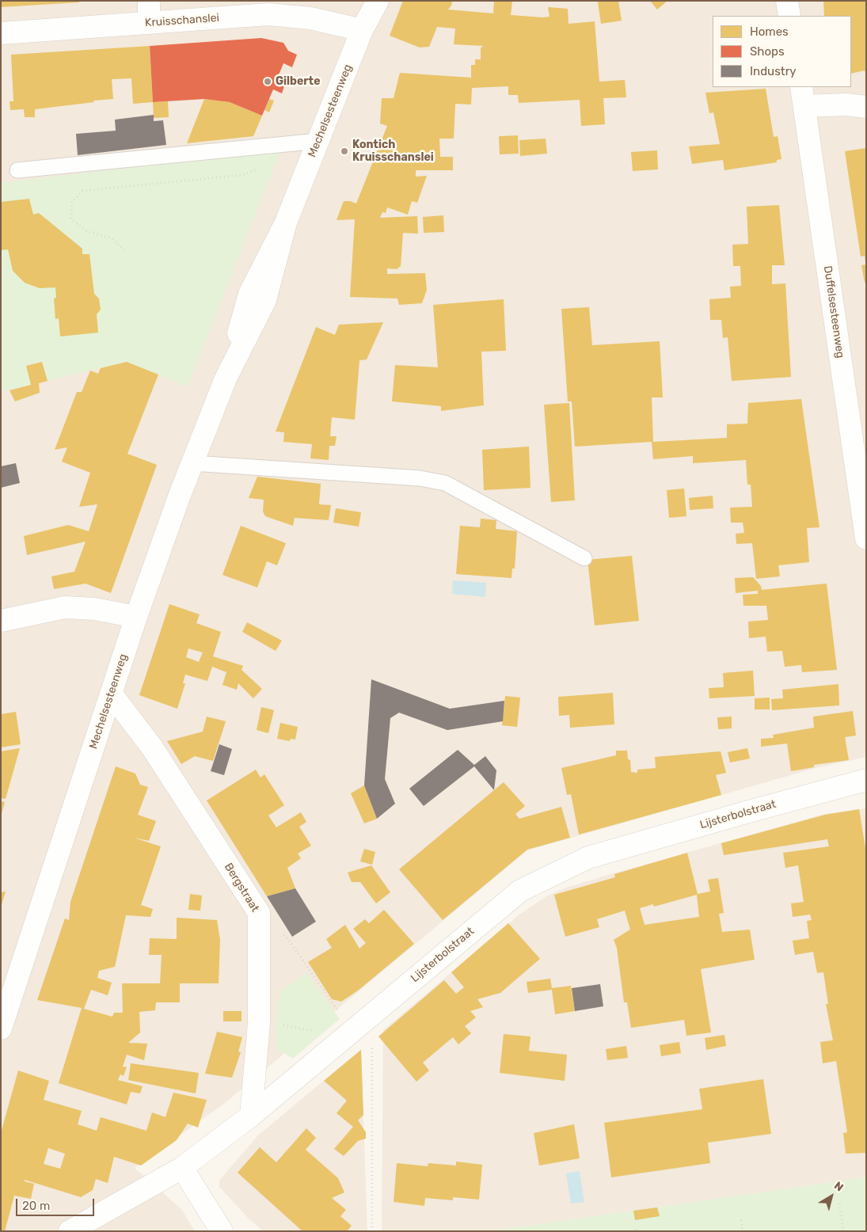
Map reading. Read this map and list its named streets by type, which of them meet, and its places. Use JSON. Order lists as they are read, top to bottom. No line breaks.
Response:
{"streets":{"street":["Kruisschanslei","Mechelsesteenweg","Duffelsesteenweg","Lijsterbolstraat","Bergstraat"]},"crossings":[["Kruisschanslei","Mechelsesteenweg"],["Mechelsesteenweg","Bergstraat"],["Lijsterbolstraat","Bergstraat"]],"places":["Gilberte","Kontich Kruisschanslei"],"legend":["Homes","Shops","Industry"],"scale_bar":"20 m","north":"top right"}
